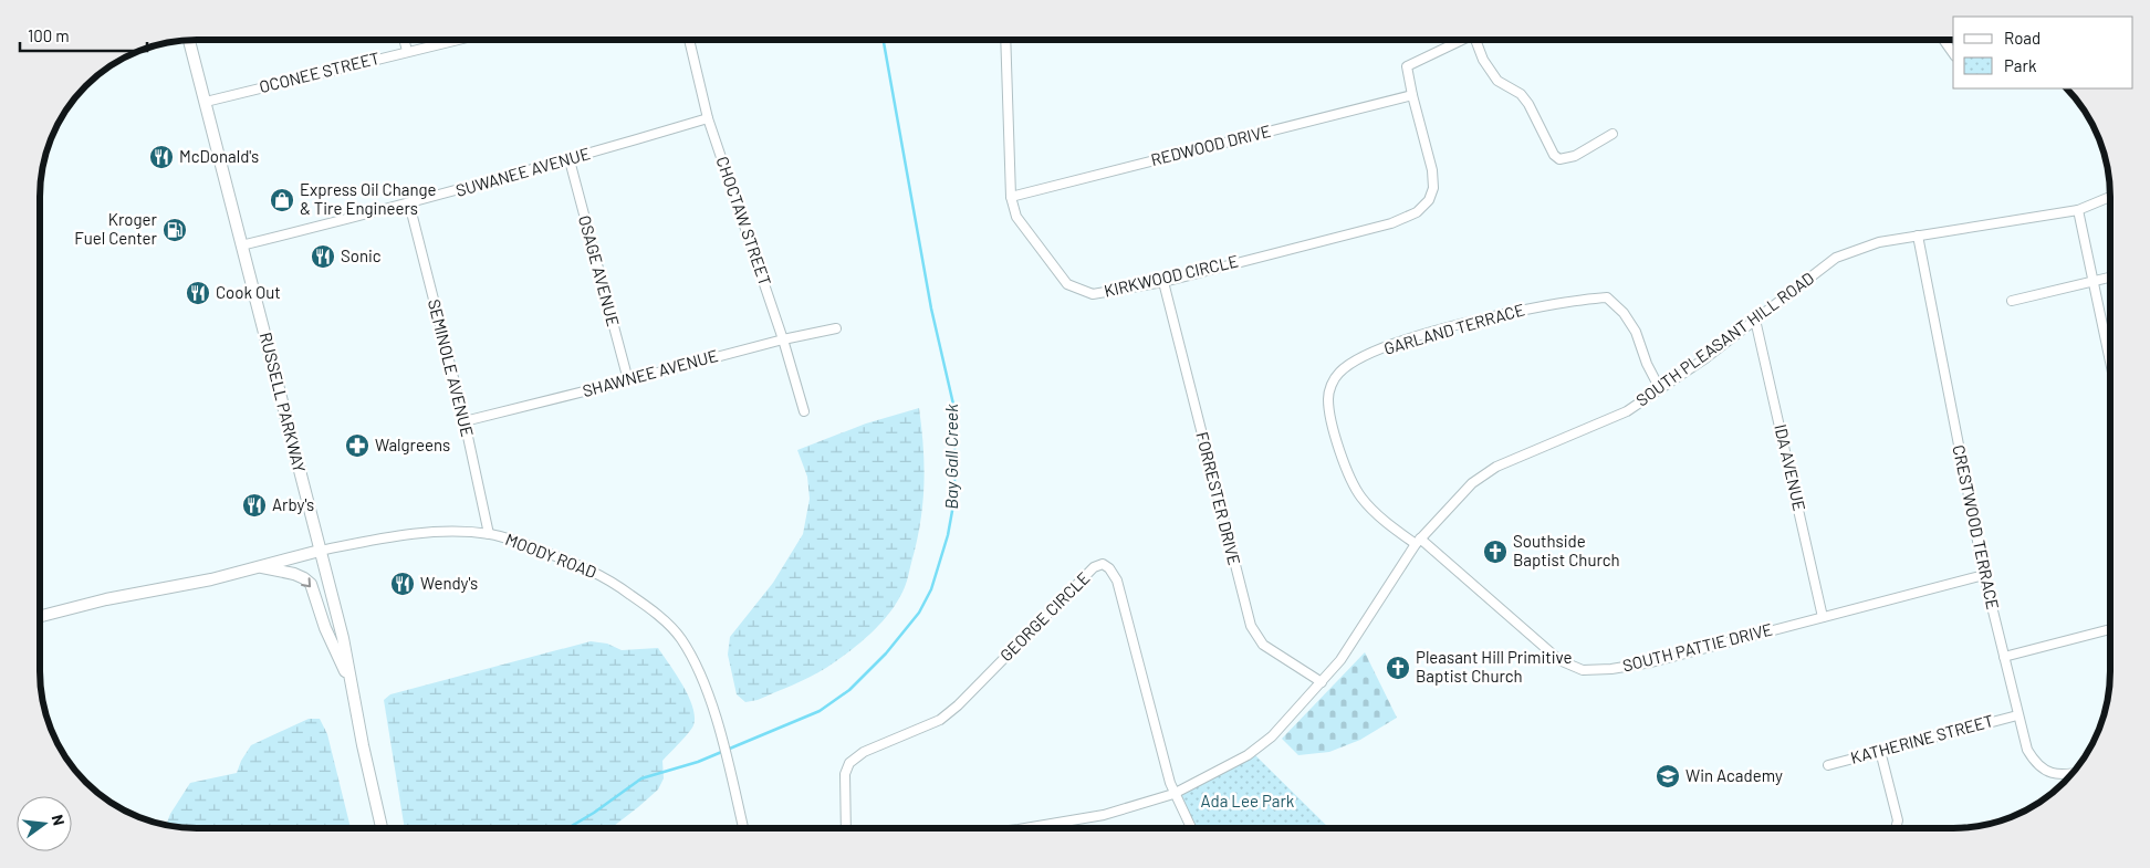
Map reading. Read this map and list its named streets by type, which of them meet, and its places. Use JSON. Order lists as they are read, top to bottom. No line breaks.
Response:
{"streets":{"main road":["RUSSELL PARKWAY","MOODY ROAD"],"street":["OCONEE STREET","REDWOOD DRIVE","SUWANEE AVENUE","CHOCTAW STREET","OSAGE AVENUE","KIRKWOOD CIRCLE","GARLAND TERRACE","SOUTH PLEASANT HILL ROAD","SEMINOLE AVENUE","SHAWNEE AVENUE","IDA AVENUE","FORRESTER DRIVE","CRESTWOOD TERRACE","GEORGE CIRCLE","SOUTH PATTIE DRIVE","KATHERINE STREET"]},"crossings":[["OCONEE STREET","RUSSELL PARKWAY"],["REDWOOD DRIVE","KIRKWOOD CIRCLE"],["SUWANEE AVENUE","CHOCTAW STREET"],["SUWANEE AVENUE","OSAGE AVENUE"],["SUWANEE AVENUE","SEMINOLE AVENUE"],["SUWANEE AVENUE","RUSSELL PARKWAY"],["CHOCTAW STREET","SHAWNEE AVENUE"],["OSAGE AVENUE","SHAWNEE AVENUE"],["KIRKWOOD CIRCLE","FORRESTER DRIVE"],["GARLAND TERRACE","SOUTH PLEASANT HILL ROAD"],["GARLAND TERRACE","SOUTH PATTIE DRIVE"],["SOUTH PLEASANT HILL ROAD","IDA AVENUE"],["SOUTH PLEASANT HILL ROAD","FORRESTER DRIVE"],["SOUTH PLEASANT HILL ROAD","CRESTWOOD TERRACE"],["SOUTH PLEASANT HILL ROAD","GEORGE CIRCLE"],["SOUTH PLEASANT HILL ROAD","SOUTH PATTIE DRIVE"],["SEMINOLE AVENUE","SHAWNEE AVENUE"],["SEMINOLE AVENUE","MOODY ROAD"],["RUSSELL PARKWAY","MOODY ROAD"],["IDA AVENUE","SOUTH PATTIE DRIVE"],["CRESTWOOD TERRACE","SOUTH PATTIE DRIVE"],["CRESTWOOD TERRACE","KATHERINE STREET"]],"water":["Bay Gall Creek"],"parks":["Ada Lee Park"],"places":{"restaurant":["McDonald's","Sonic","Cook Out","Arby's","Wendy's"],"shop":["Express Oil Change & Tire Engineers"],"fuel station":["Kroger Fuel Center"],"pharmacy":["Walgreens"],"church":["Southside Baptist Church","Pleasant Hill Primitive Baptist Church"],"school or university":["Win Academy"]},"legend":["Road","Park"],"scale_bar":"100 m","north":"right"}
